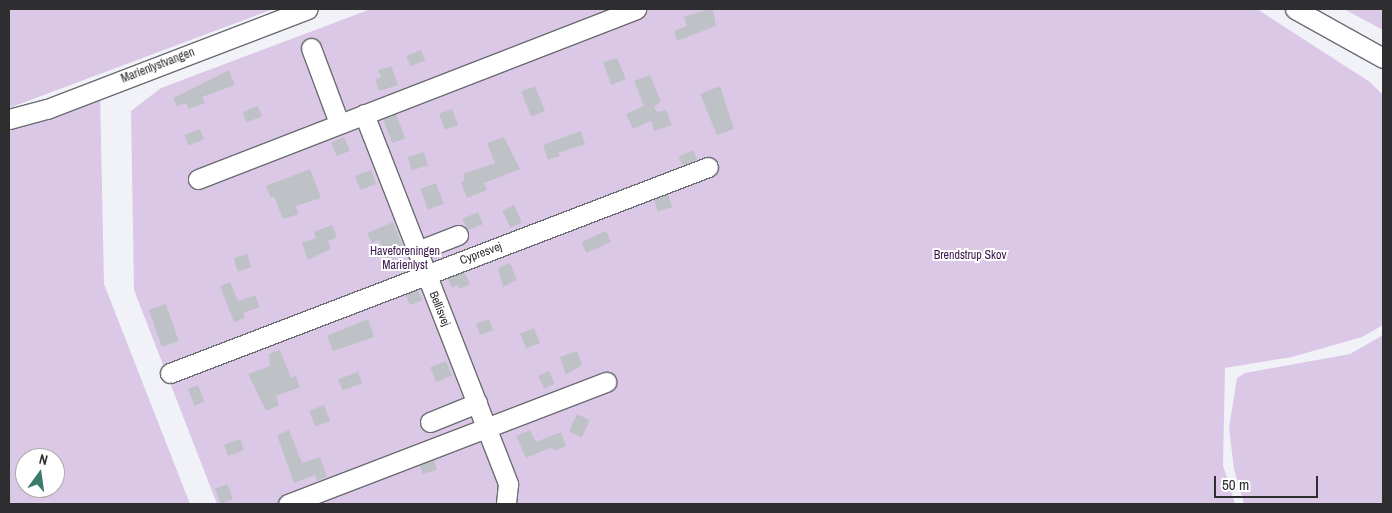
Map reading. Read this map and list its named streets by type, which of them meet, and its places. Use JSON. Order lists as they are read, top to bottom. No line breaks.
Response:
{"streets":{"street":["Marienlystvangen","Cypresvej","Bellisvej"]},"crossings":[["Cypresvej","Bellisvej"]],"parks":["Haveforeningen Marienlyst","Brendstrup Skov"],"scale_bar":"50 m","north":"top"}
